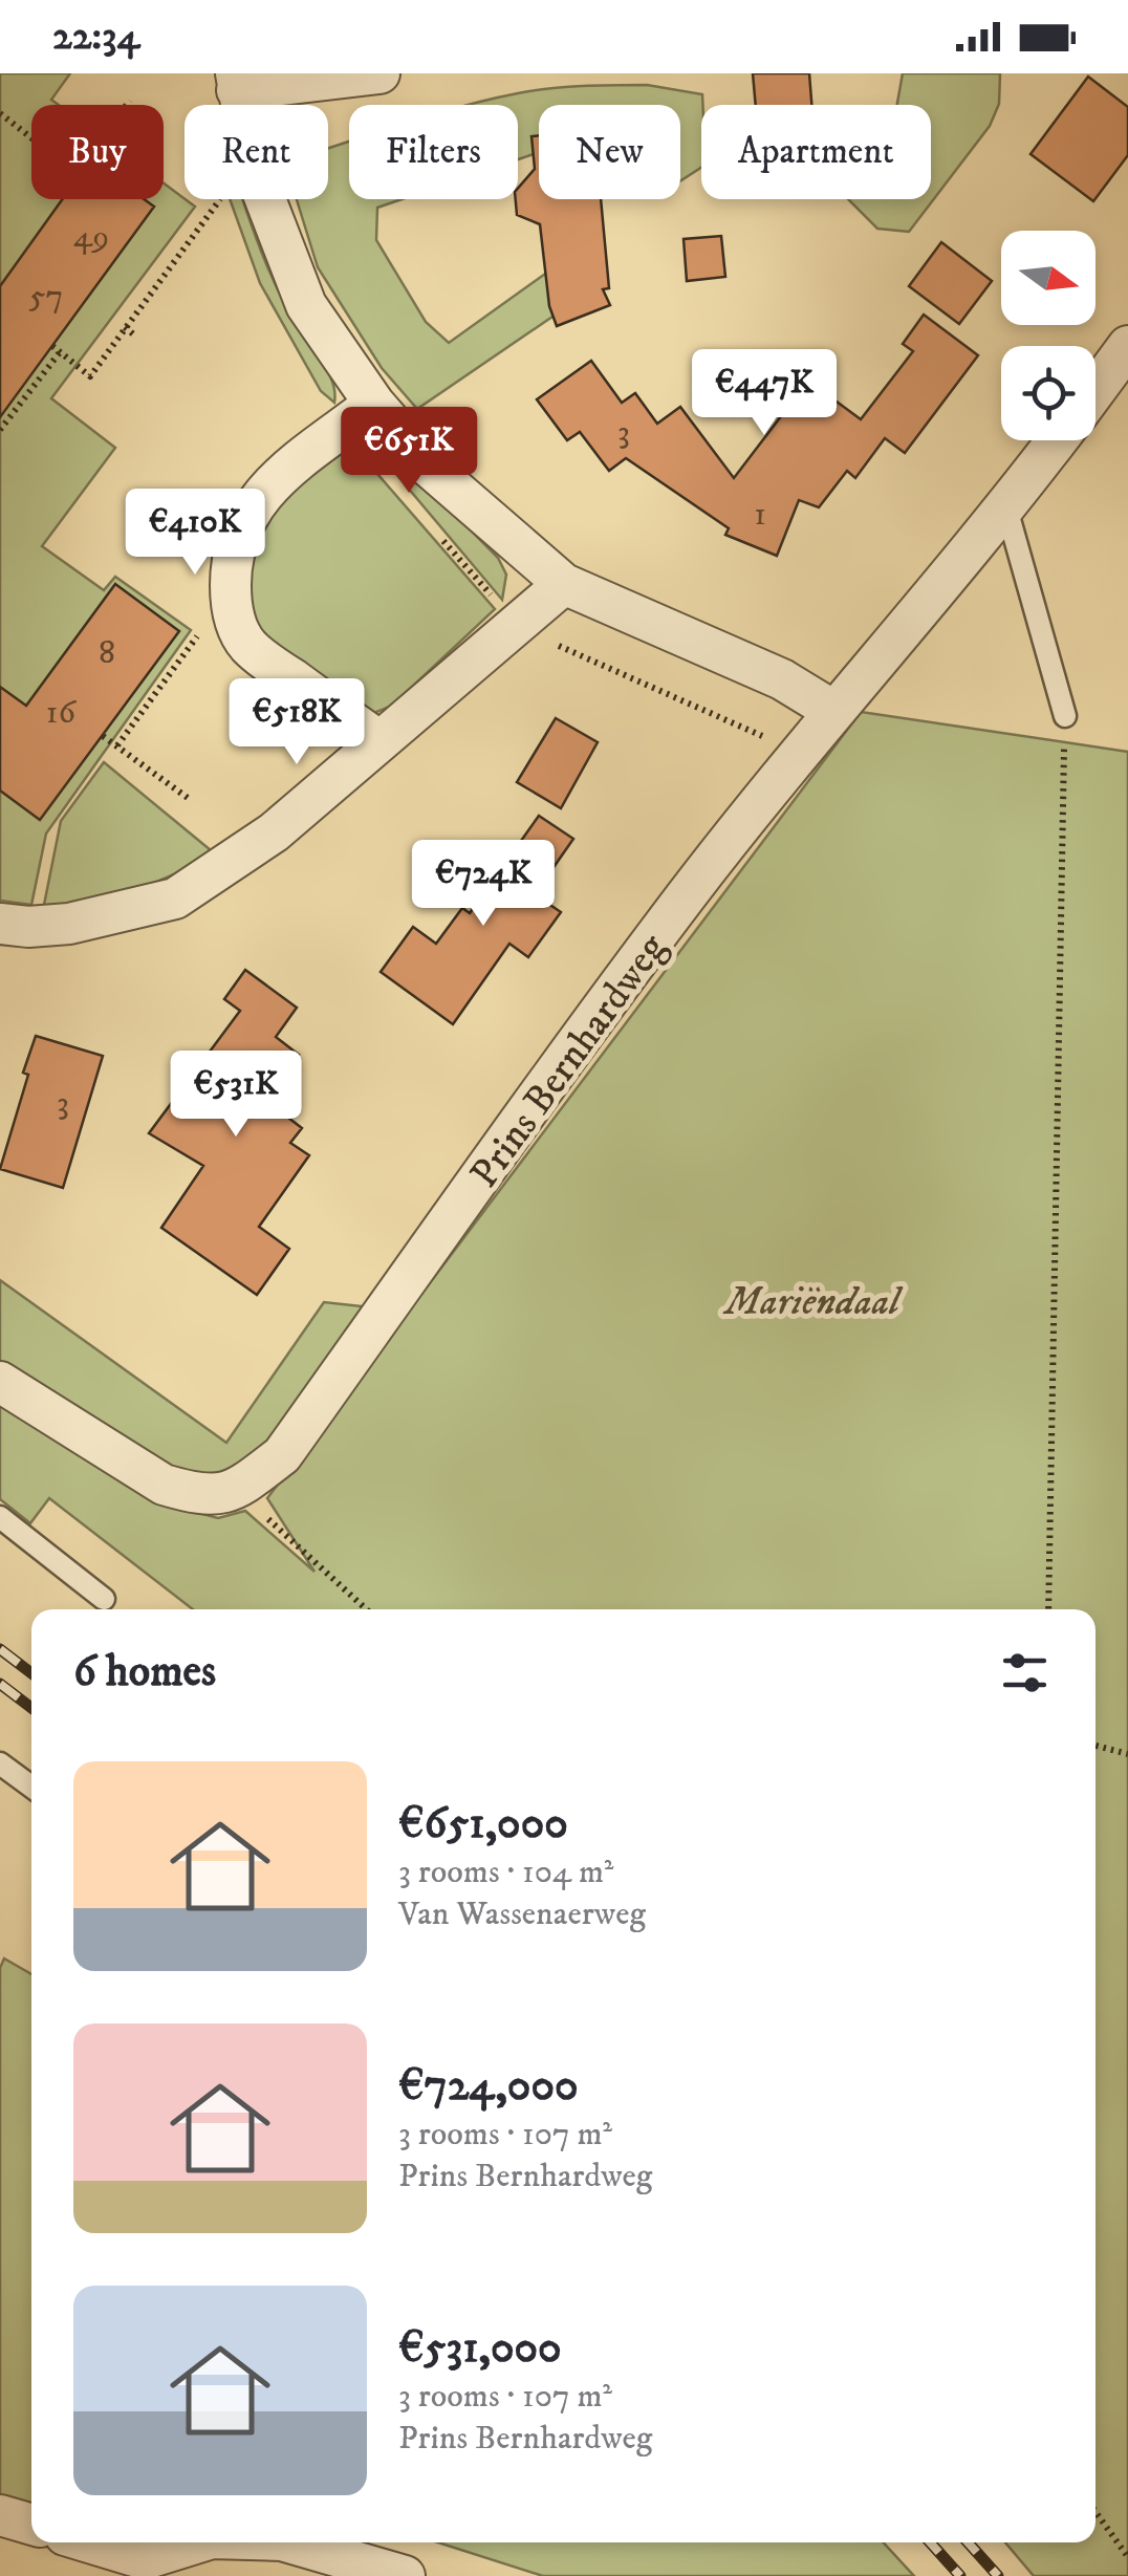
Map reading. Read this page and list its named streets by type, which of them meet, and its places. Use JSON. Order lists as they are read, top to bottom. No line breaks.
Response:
{"streets":{"street":["Prins Bernhardweg"]},"parks":["Mariëndaal"],"house_numbers":["49","57","3","1","8","16","3"],"north":"right","page":{"status":"22:34","chip":["Buy","Rent","Filters","New","Apartment"],"price":["€447K","€651K","€410K","€518K","€724K","€531K"],"heading":"6 homes","list":[{"name":"€651,000","note":"3 rooms · 104 m² · Van Wassenaerweg"},{"name":"€724,000","note":"3 rooms · 107 m² · Prins Bernhardweg"},{"name":"€531,000","note":"3 rooms · 107 m² · Prins Bernhardweg"}]}}
